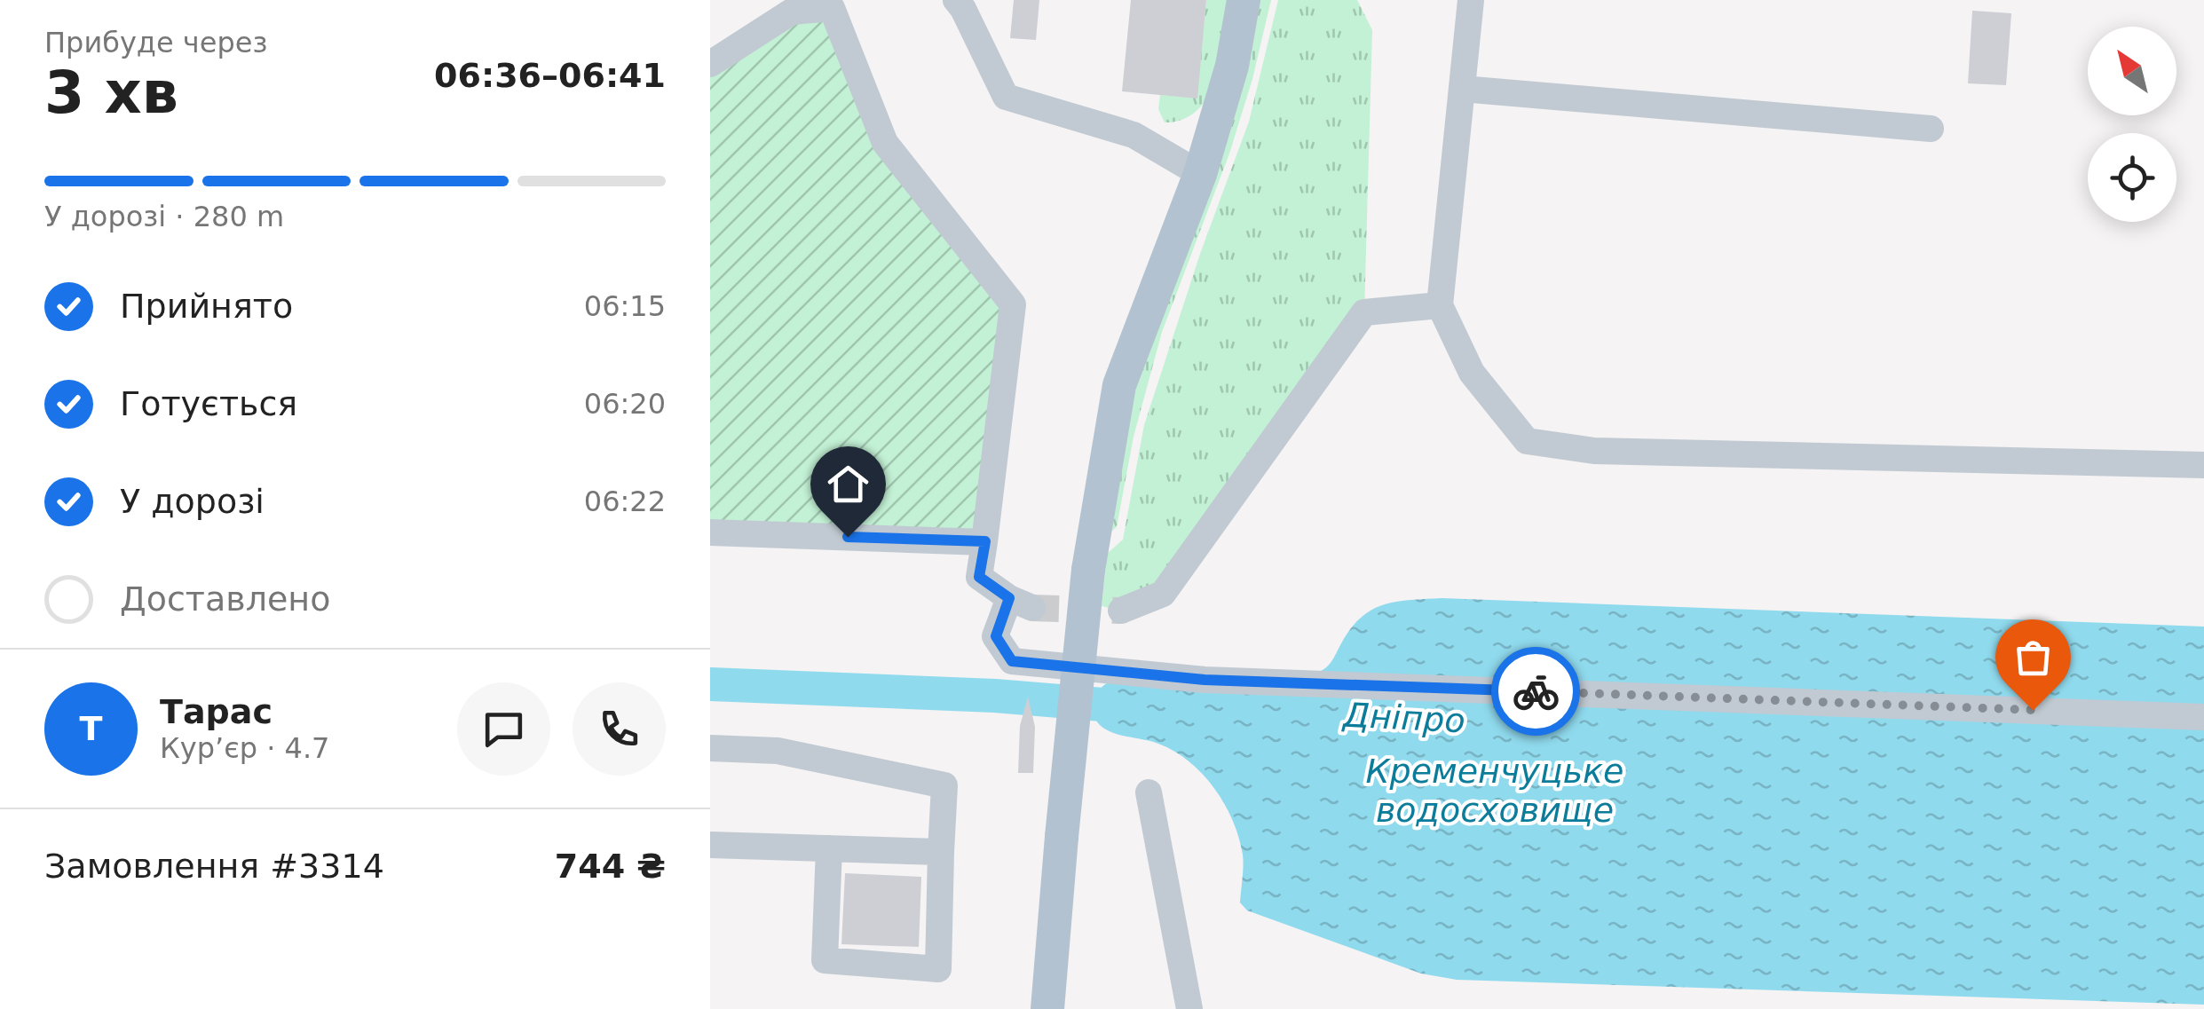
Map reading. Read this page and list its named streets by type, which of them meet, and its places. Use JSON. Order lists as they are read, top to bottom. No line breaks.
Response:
{"water":["Дніпро","Кременчуцьке водосховище"],"north":"top left","page":{"heading":["3 хв","Прибуде через","06:36–06:41"],"panel":["Тарас","Кур’єр · 4.7","Замовлення #3314","744 ₴"],"bar":"У дорозі · 280 m","list":[["Прийнято","06:15"],["Готується","06:20"],["У дорозі","06:22"],"Доставлено"],"round":"Т"}}
